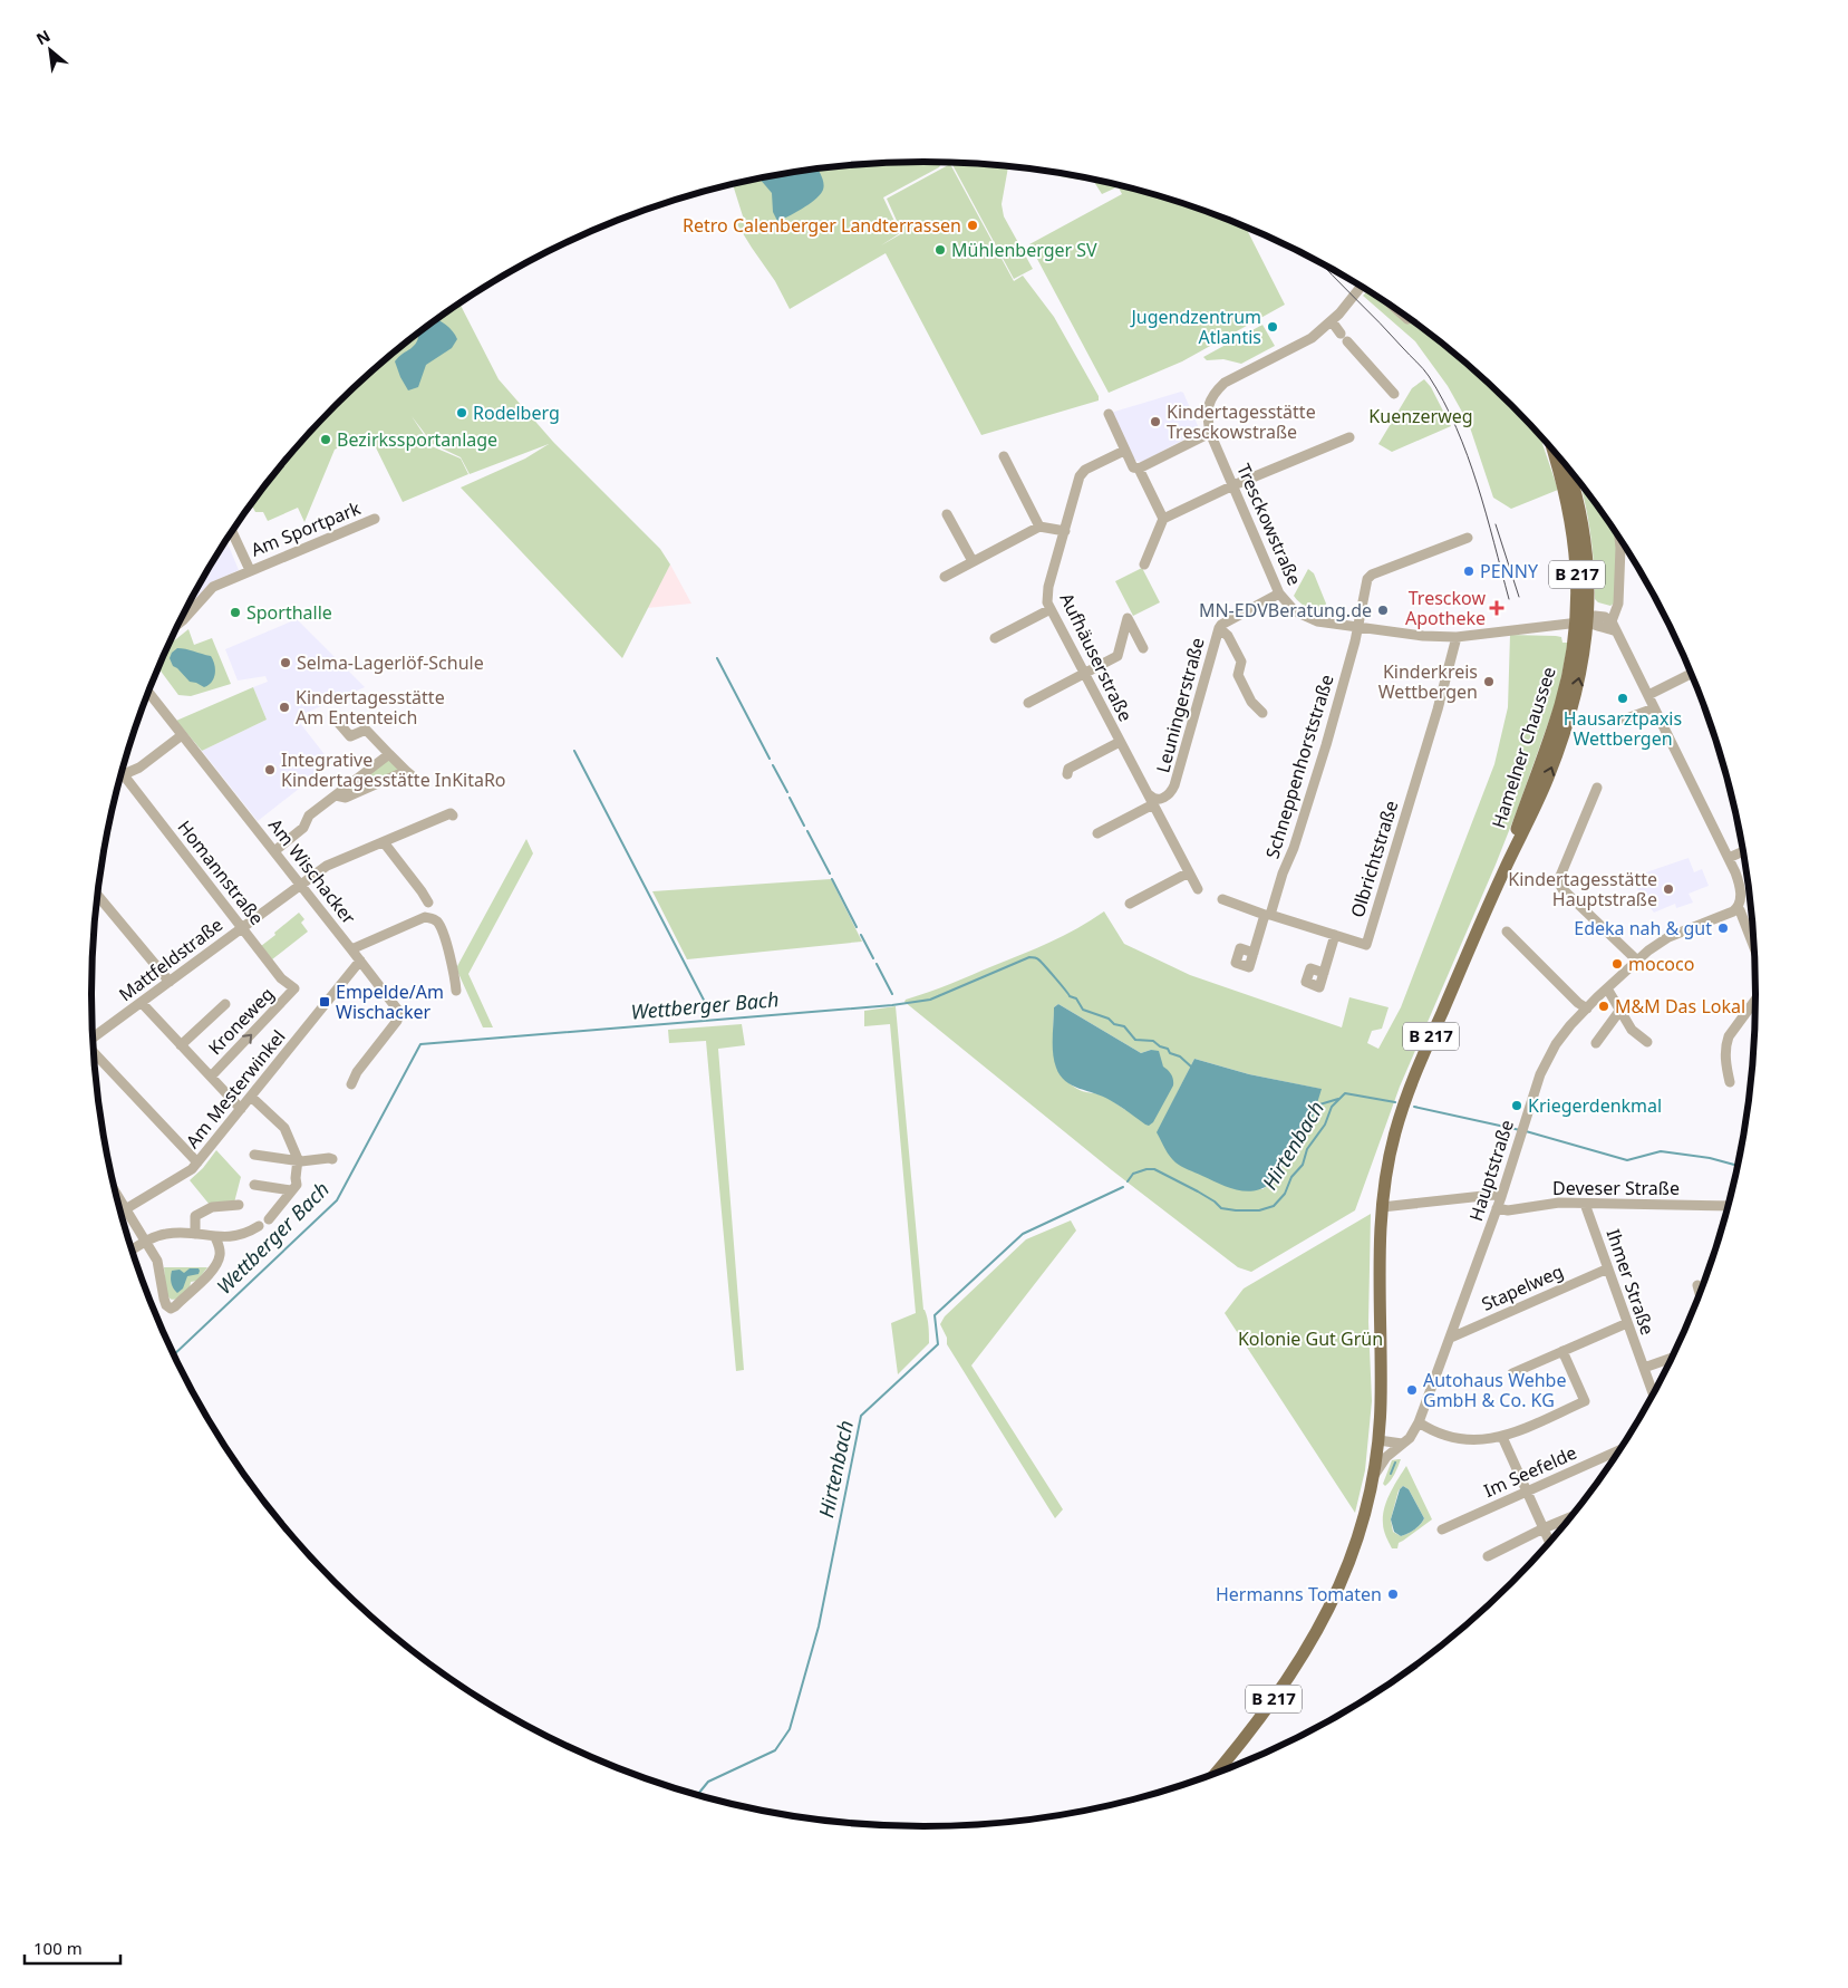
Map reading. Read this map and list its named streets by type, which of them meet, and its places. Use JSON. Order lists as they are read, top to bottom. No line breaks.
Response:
{"streets":{"main road":["B 217","Hamelner Chaussee"],"street":["Tresckowstraße","Am Sportpark","Aufhäuserstraße","Leuningerstraße","Schneppenhorststraße","Olbrichtstraße","Am Wischacker","Homannstraße","Mattfeldstraße","Kroneweg","Am Mesterwinkel","Hauptstraße","Deveser Straße","Ihmer Straße","Stapelweg","Im Seefelde"]},"crossings":[["Tresckowstraße","Leuningerstraße"],["Tresckowstraße","Hamelner Chaussee"],["Tresckowstraße","Schneppenhorststraße"],["Tresckowstraße","Olbrichtstraße"],["B 217","Hamelner Chaussee"],["B 217","Hauptstraße"],["Aufhäuserstraße","Leuningerstraße"],["Hamelner Chaussee","Hauptstraße"],["Schneppenhorststraße","Olbrichtstraße"],["Am Wischacker","Mattfeldstraße"],["Am Wischacker","Am Mesterwinkel"],["Homannstraße","Mattfeldstraße"],["Homannstraße","Kroneweg"],["Hauptstraße","Deveser Straße"],["Hauptstraße","Stapelweg"],["Deveser Straße","Ihmer Straße"],["Ihmer Straße","Stapelweg"]],"water":["Wettberger Bach","Hirtenbach"],"parks":["Kuenzerweg","Kolonie Gut Grün"],"places":{"other":["Retro Calenberger Landterrassen","Mühlenberger SV","Jugendzentrum Atlantis","Rodelberg","Kindertagesstätte Tresckowstraße","Bezirkssportanlage","PENNY","MN-EDVBeratung.de","Sporthalle","Selma-Lagerlöf-Schule","Kinderkreis Wettbergen","Hausarztpaxis Wettbergen","Kindertagesstätte Am Ententeich","Integrative Kindertagesstätte InKitaRo","Kindertagesstätte Hauptstraße","Edeka nah & gut","mococo","M&M Das Lokal","Kriegerdenkmal","Autohaus Wehbe GmbH & Co. KG","Hermanns Tomaten"],"health":["Tresckow Apotheke"],"transit":["Empelde/Am Wischacker"]},"scale_bar":"100 m","north":"top left"}
